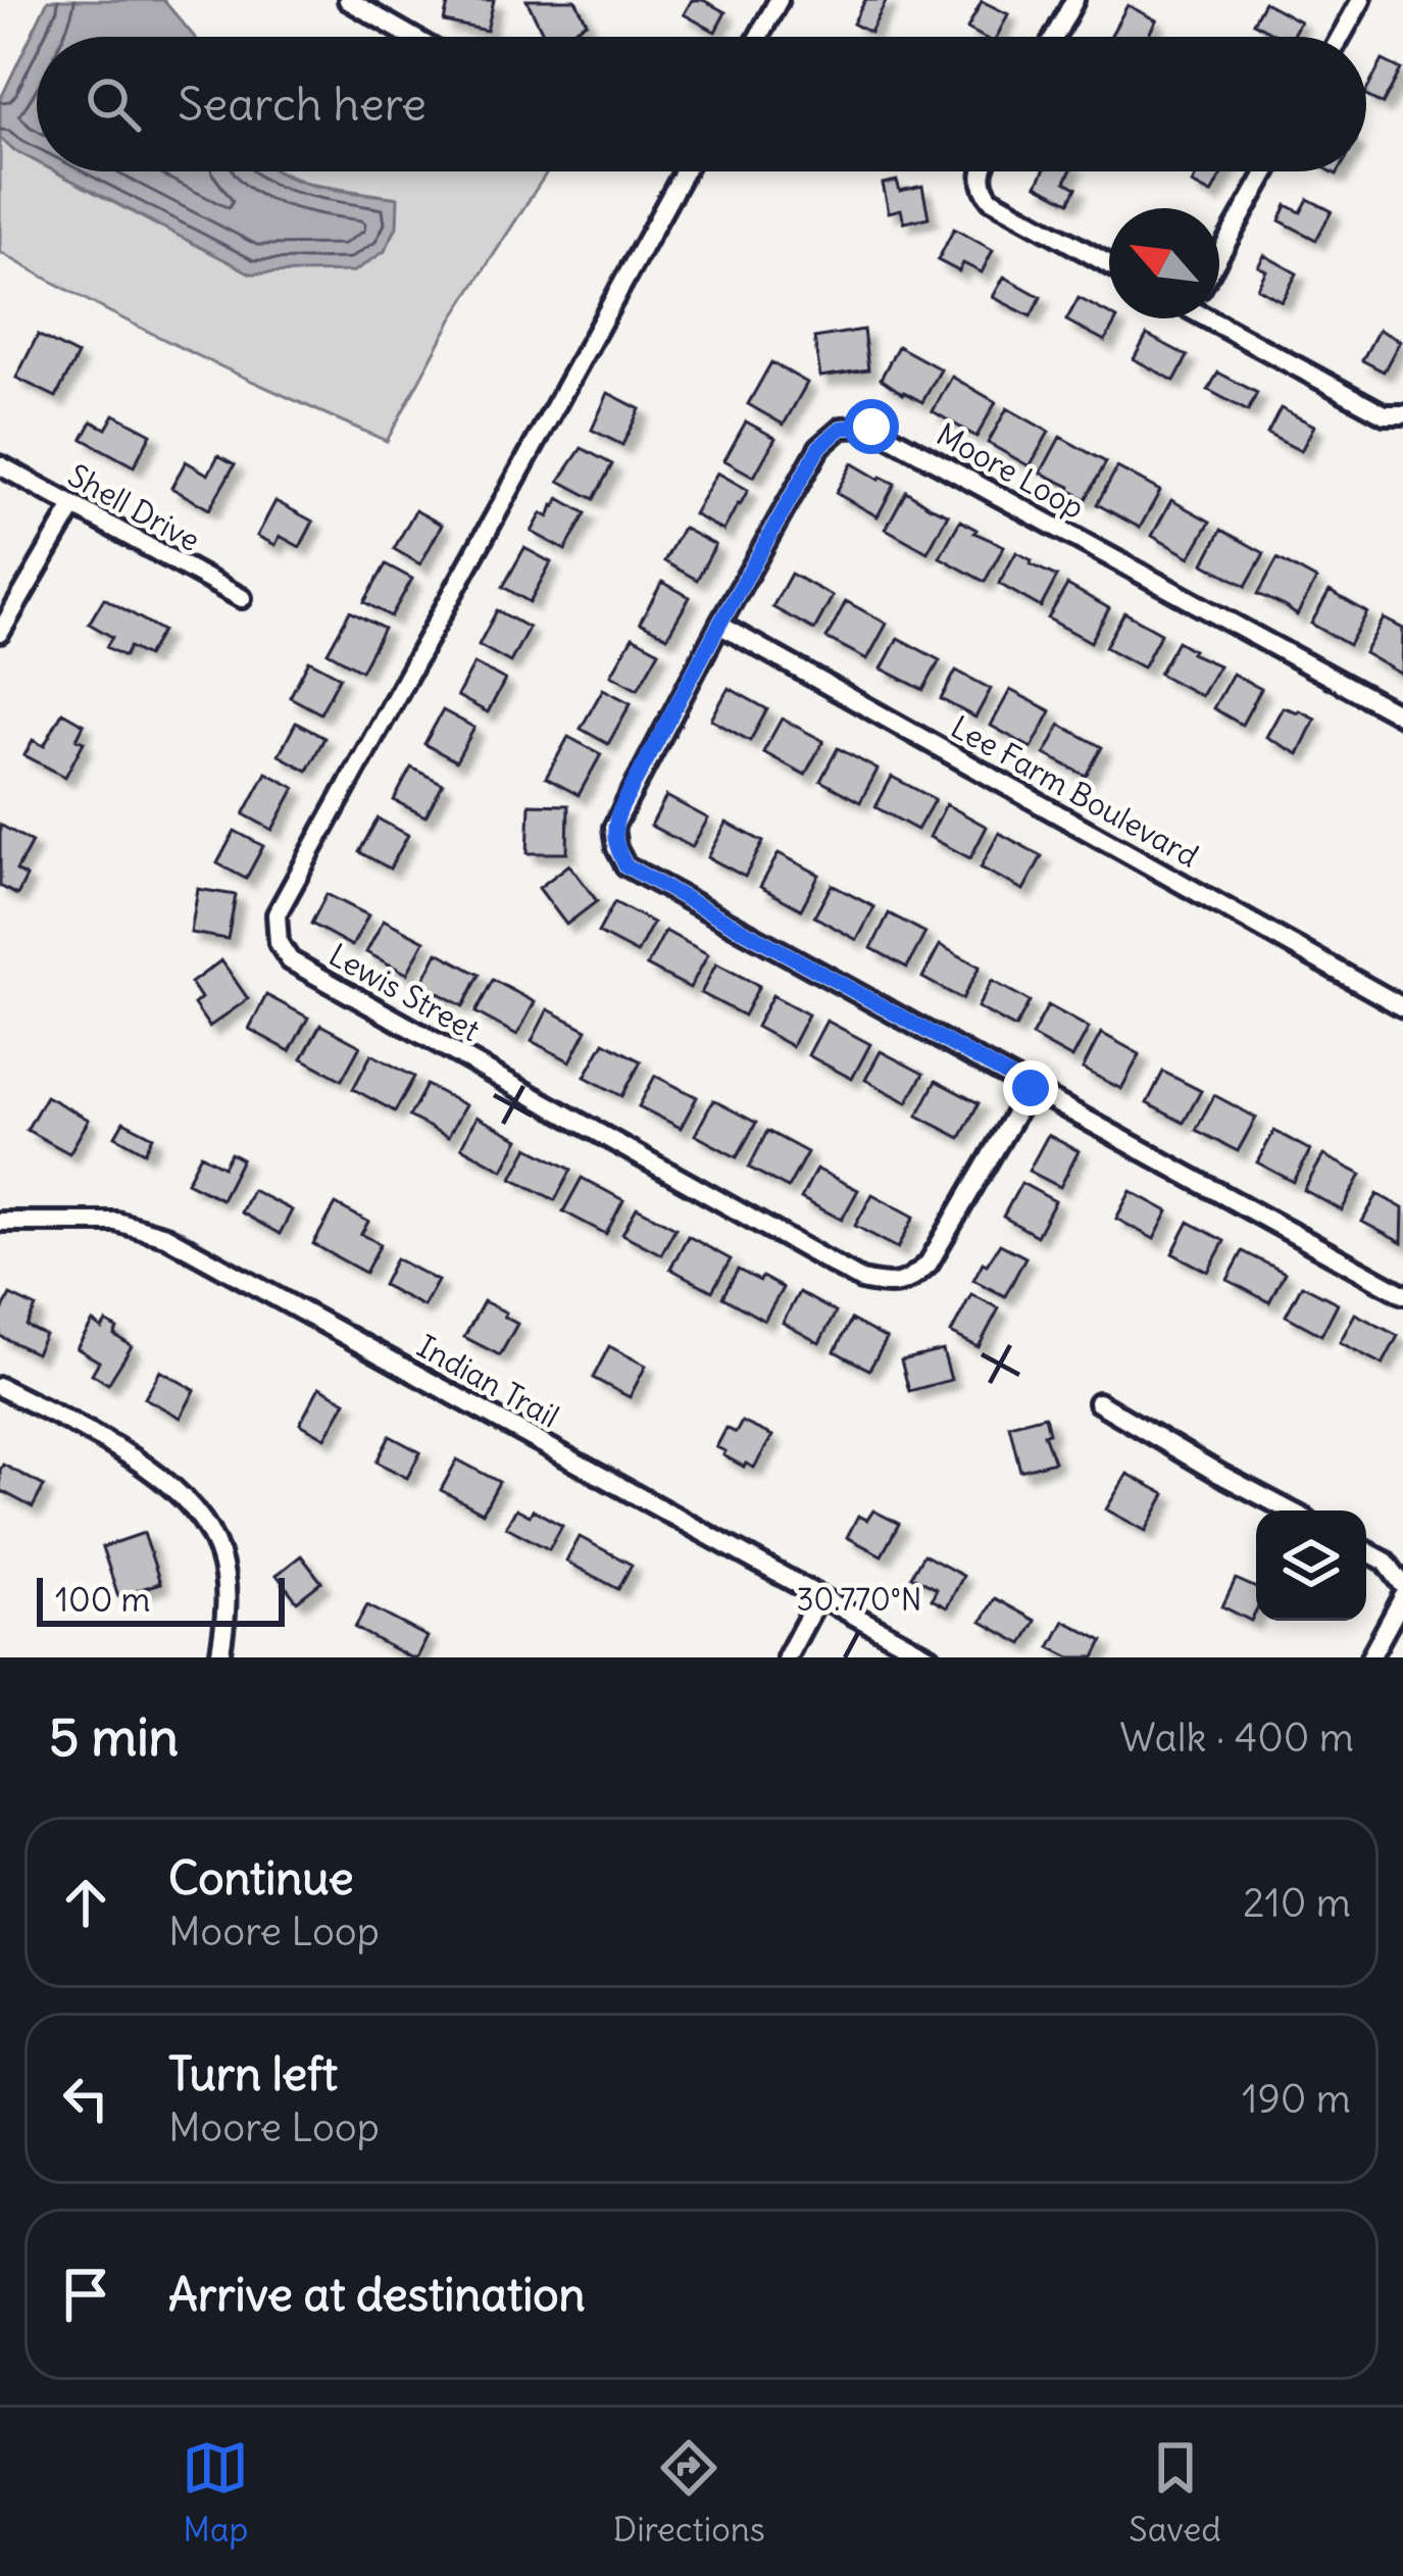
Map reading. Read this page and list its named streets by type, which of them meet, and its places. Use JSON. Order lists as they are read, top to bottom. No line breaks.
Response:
{"streets":{"street":["Moore Loop","Shell Drive","Lee Farm Boulevard","Lewis Street","Indian Trail"]},"crossings":[["Moore Loop","Lee Farm Boulevard"],["Moore Loop","Lewis Street"]],"scale_bar":"100 m","north":"top left","page":{"search":"Search here","scale":"100 m","heading":["5 min","Walk · 400 m"],"list":[["Continue","Moore Loop","210 m"],["Turn left","Moore Loop","190 m"],"Arrive at destination"],"nav":["Map","Directions","Saved"]},"coordinates":["30.770°N"]}
